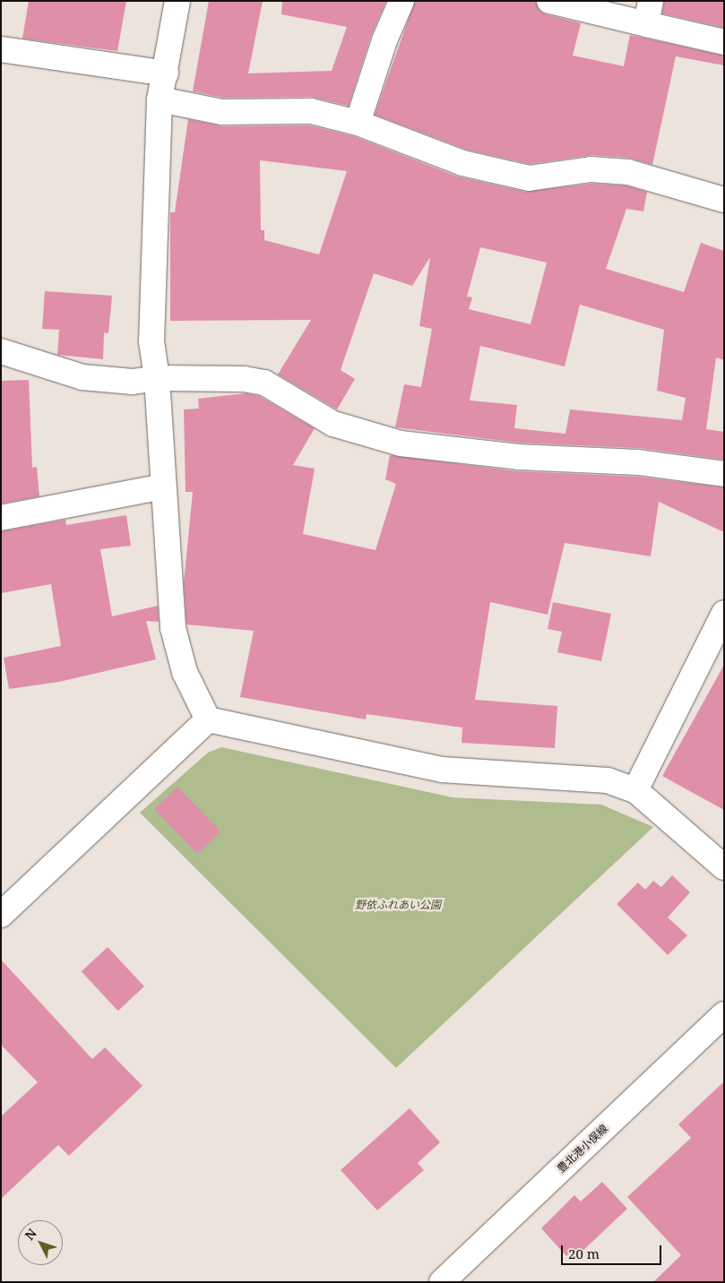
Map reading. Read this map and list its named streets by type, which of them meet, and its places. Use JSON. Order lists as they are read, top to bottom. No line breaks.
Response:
{"streets":{"street":["豊北港小俣線"]},"parks":["野依ふれあい公園"],"scale_bar":"20 m","north":"top left"}
